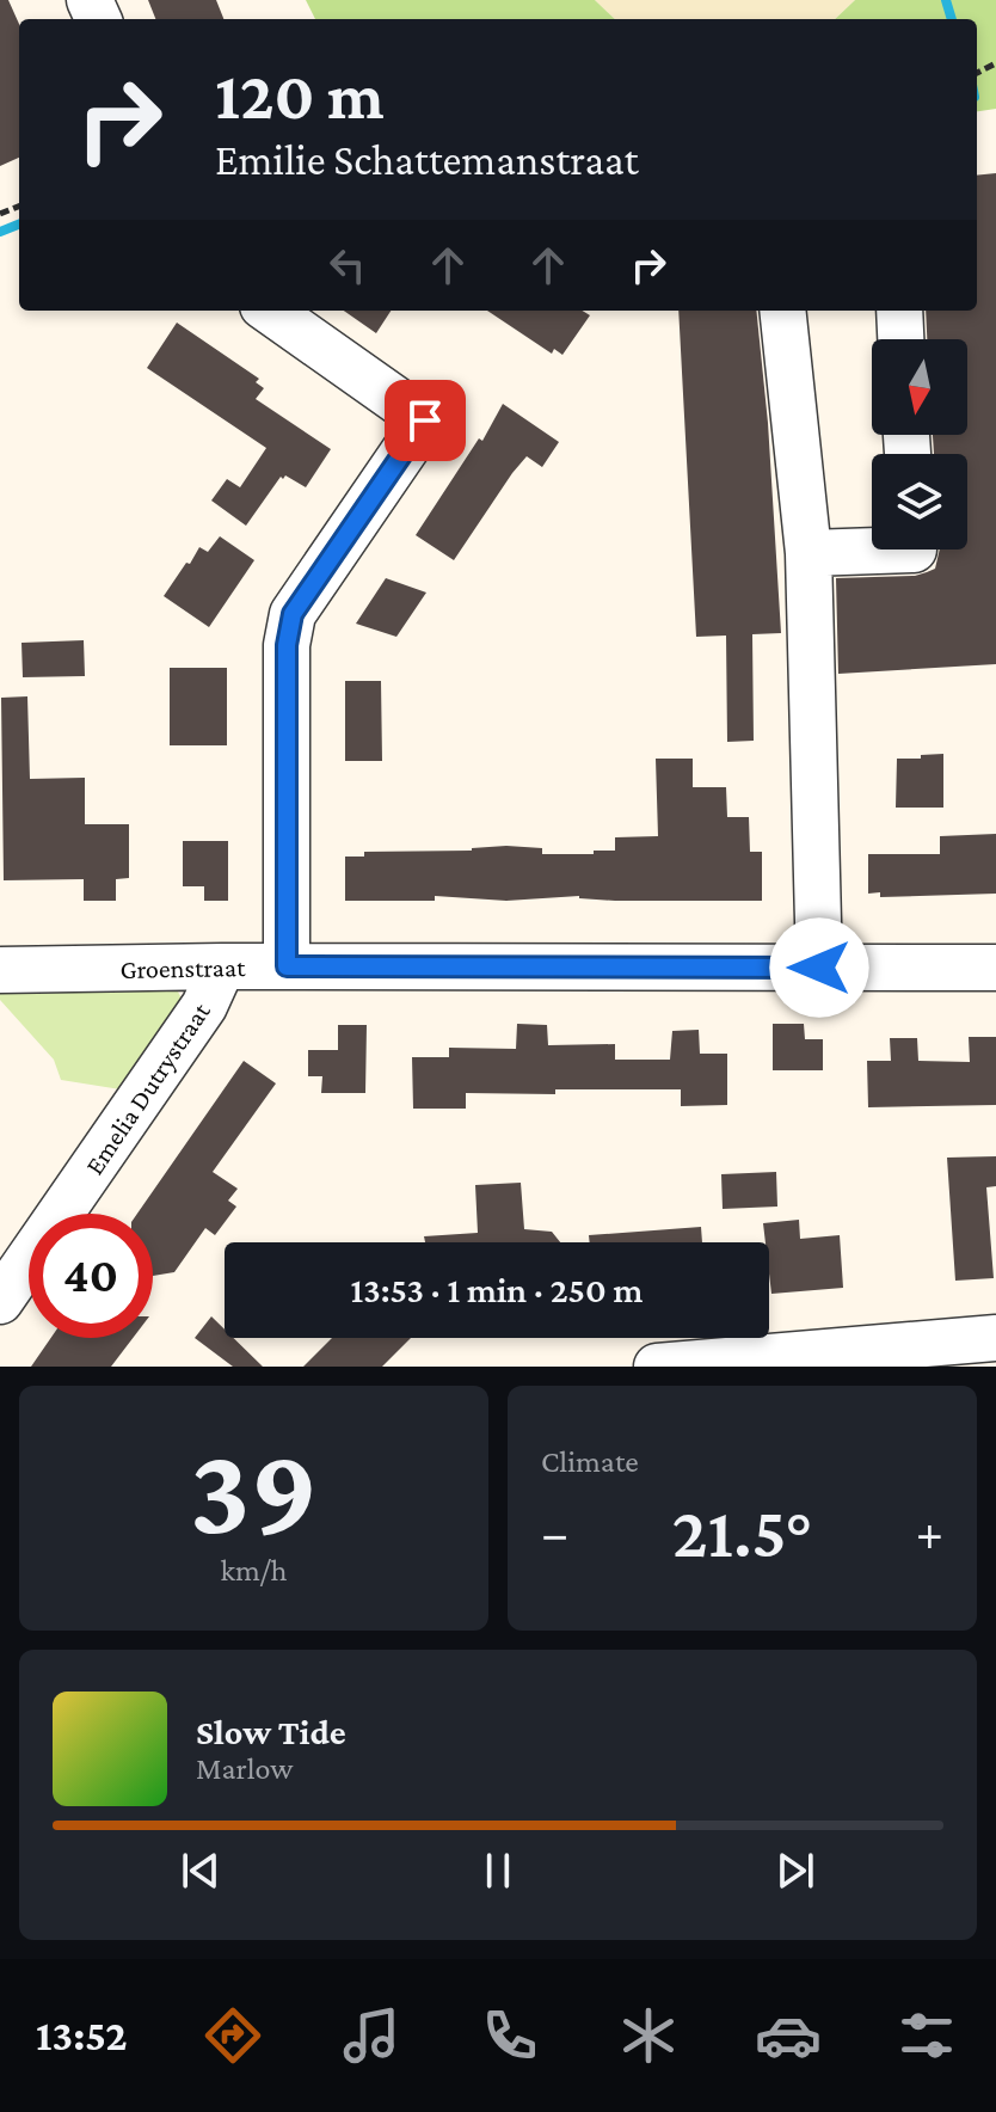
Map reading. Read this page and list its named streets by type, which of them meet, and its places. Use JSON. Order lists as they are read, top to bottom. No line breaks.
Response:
{"streets":{"street":["Groenstraat","Emelia Dutrystraat"]},"crossings":[["Groenstraat","Emelia Dutrystraat"]],"north":"bottom","page":{"turn":["120 m","Emilie Schattemanstraat"],"limit":"40","trip":"13:53 · 1 min · 250 m","tile":[["39","km/h"],"Climate"],"heat":["−","21.5°","+"],"song":["Slow Tide","Marlow"],"tabs":"13:52"}}
